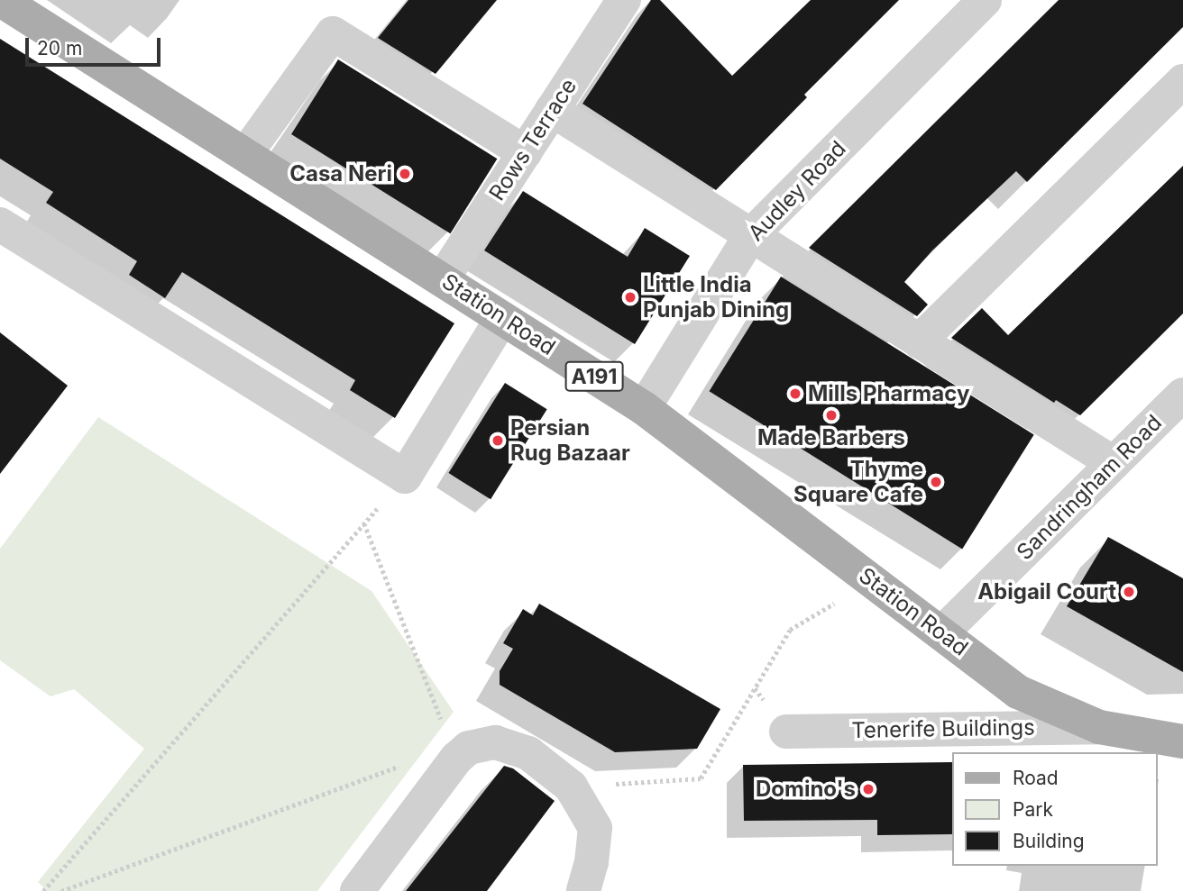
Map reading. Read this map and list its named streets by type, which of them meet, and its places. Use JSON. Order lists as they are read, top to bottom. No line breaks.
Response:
{"streets":{"main road":["Station Road","A191"],"street":["Rows Terrace","Audley Road","Sandringham Road","Tenerife Buildings"]},"crossings":[["Rows Terrace","Station Road"],["Audley Road","Station Road"],["Station Road","Sandringham Road"],["Station Road","Tenerife Buildings"]],"places":["Casa Neri","Little India Punjab Dining","Mills Pharmacy","Made Barbers","Persian Rug Bazaar","Thyme Square Cafe","Abigail Court","Domino's"],"legend":["Road","Park","Building"],"scale_bar":"20 m"}
